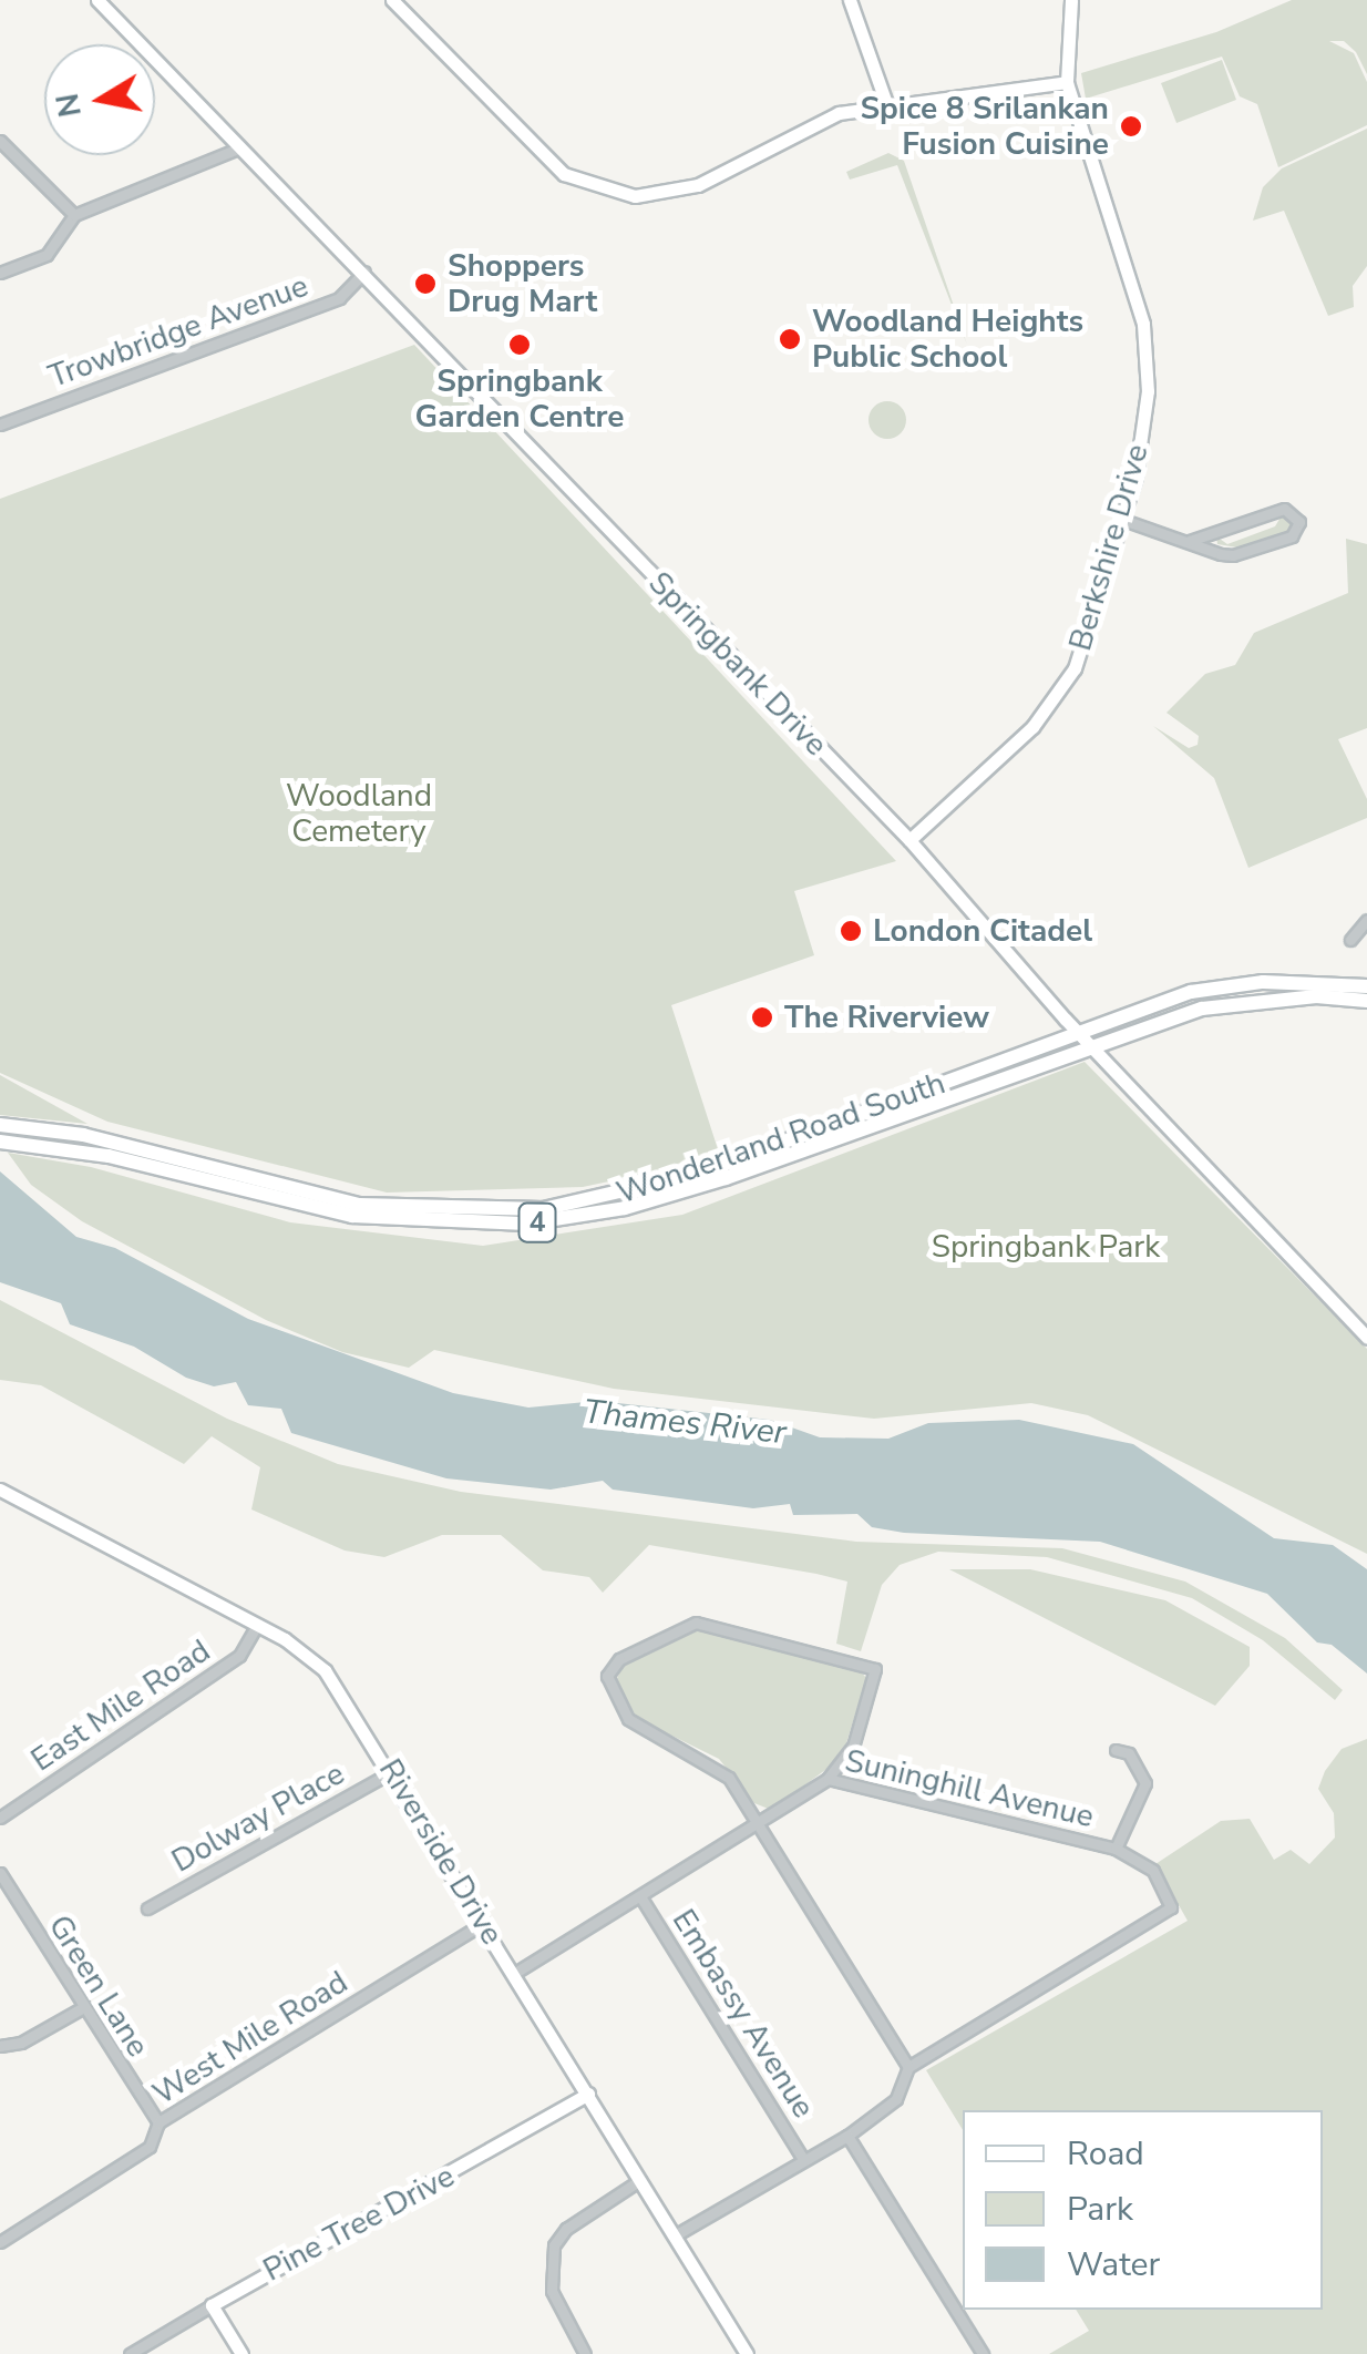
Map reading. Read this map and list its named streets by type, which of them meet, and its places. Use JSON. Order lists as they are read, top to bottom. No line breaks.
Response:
{"streets":{"main road":["Berkshire Drive","Springbank Drive","Wonderland Road South","4","Riverside Drive","Pine Tree Drive"],"street":["Trowbridge Avenue","East Mile Road","Suninghill Avenue","Dolway Place","Green Lane","Embassy Avenue","West Mile Road"]},"crossings":[["Trowbridge Avenue","Springbank Drive"],["Berkshire Drive","Springbank Drive"],["Springbank Drive","Wonderland Road South"],["Wonderland Road South","4"],["East Mile Road","Riverside Drive"],["Suninghill Avenue","Riverside Drive"],["Suninghill Avenue","Embassy Avenue"],["Dolway Place","Riverside Drive"],["Riverside Drive","West Mile Road"],["Riverside Drive","Pine Tree Drive"],["Green Lane","West Mile Road"]],"water":["Thames River"],"parks":["Woodland Cemetery","Springbank Park"],"places":["Spice 8 Srilankan Fusion Cuisine","Shoppers Drug Mart","Woodland Heights Public School","Springbank Garden Centre","London Citadel","The Riverview"],"legend":["Road","Park","Water"],"north":"left"}
